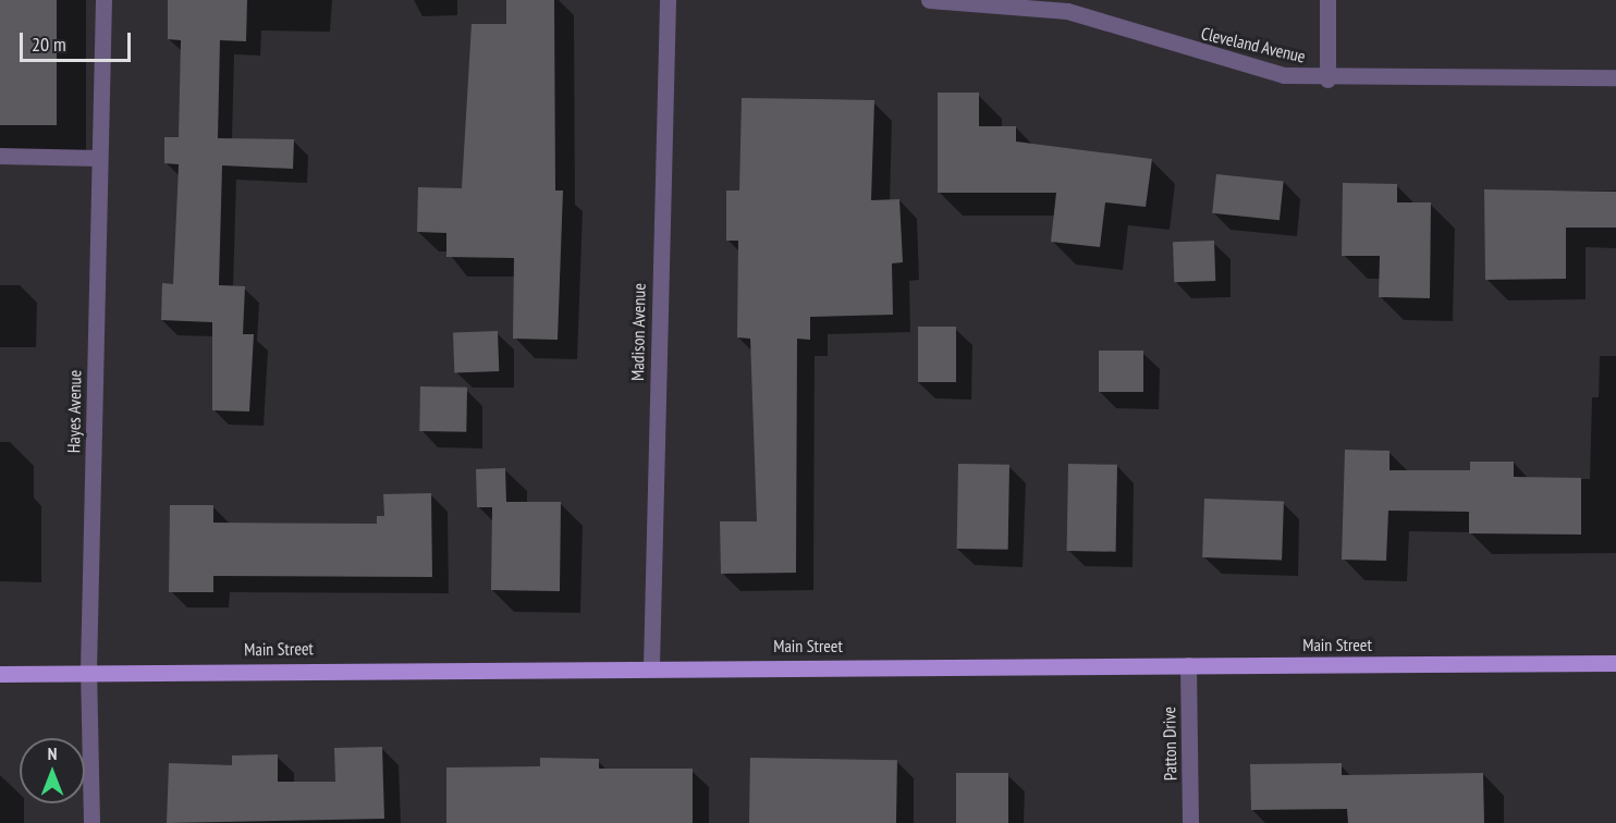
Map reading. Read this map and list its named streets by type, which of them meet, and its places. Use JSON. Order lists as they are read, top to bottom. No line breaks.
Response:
{"streets":{"main road":["Main Street"],"street":["Cleveland Avenue","Madison Avenue","Hayes Avenue","Patton Drive"]},"crossings":[["Madison Avenue","Main Street"],["Hayes Avenue","Main Street"],["Main Street","Patton Drive"]],"scale_bar":"20 m","north":"top"}
